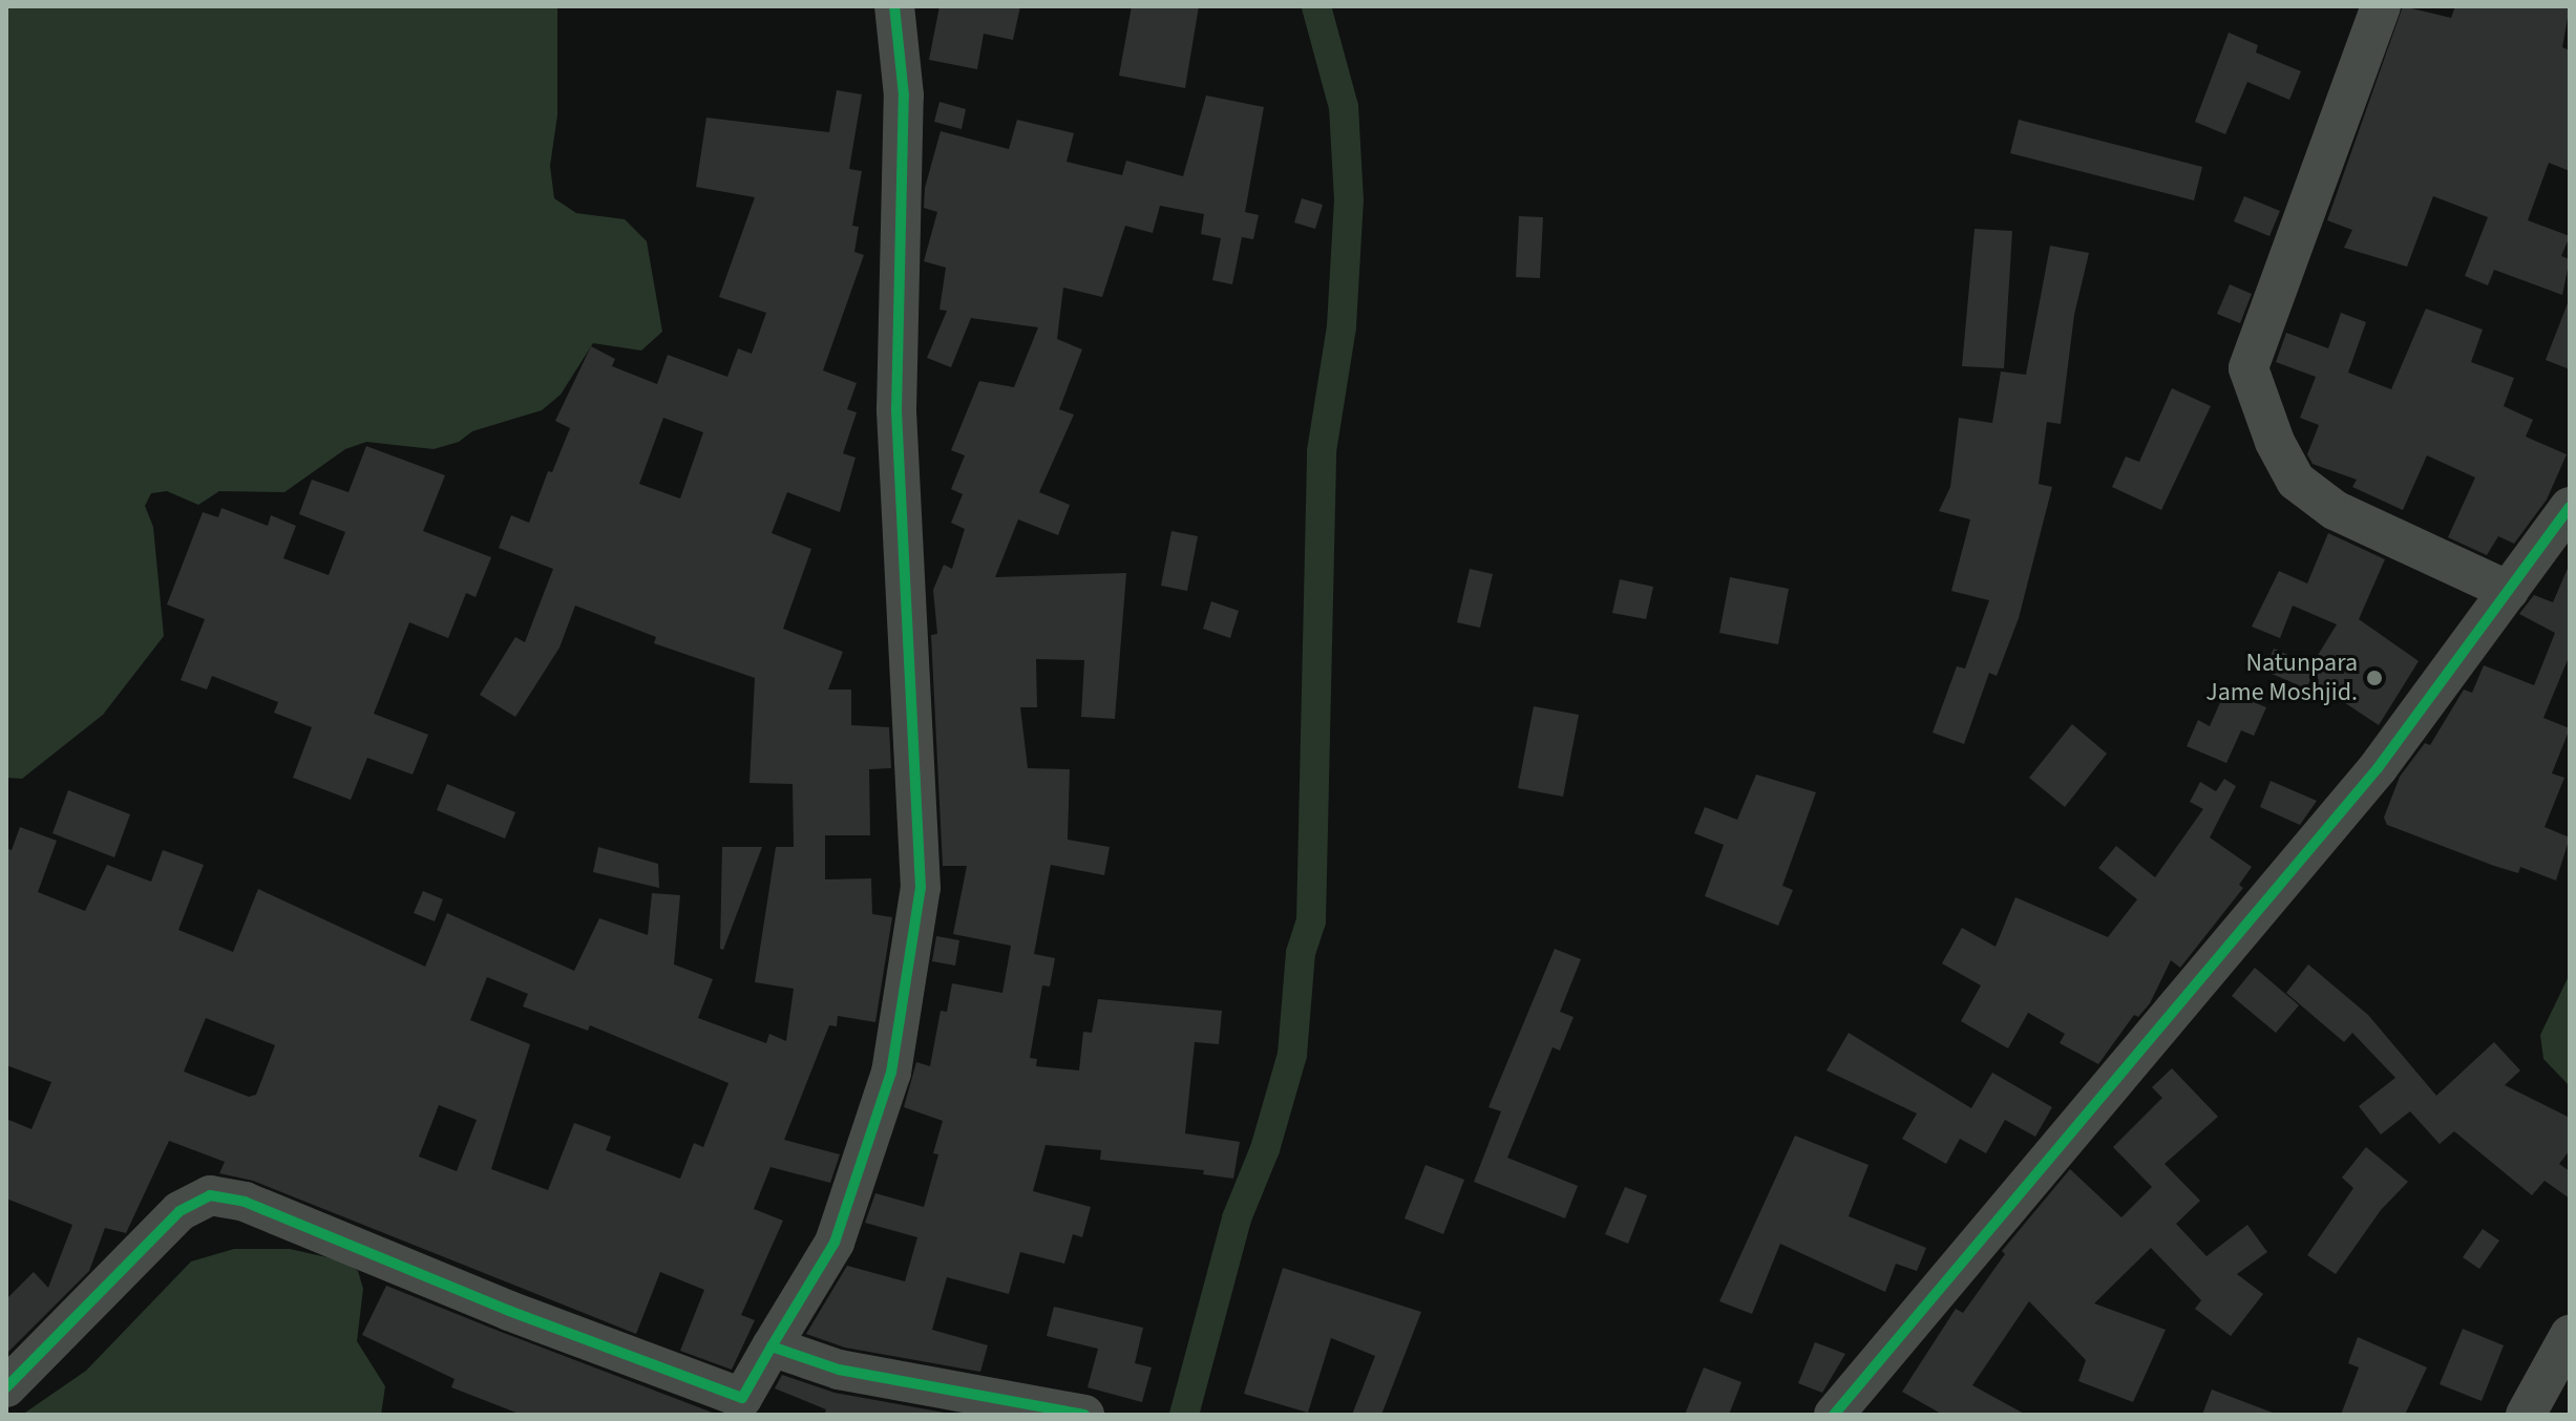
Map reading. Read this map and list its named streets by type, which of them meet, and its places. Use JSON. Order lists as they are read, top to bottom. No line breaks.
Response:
{"places":["Natunpara Jame Moshjid."]}
